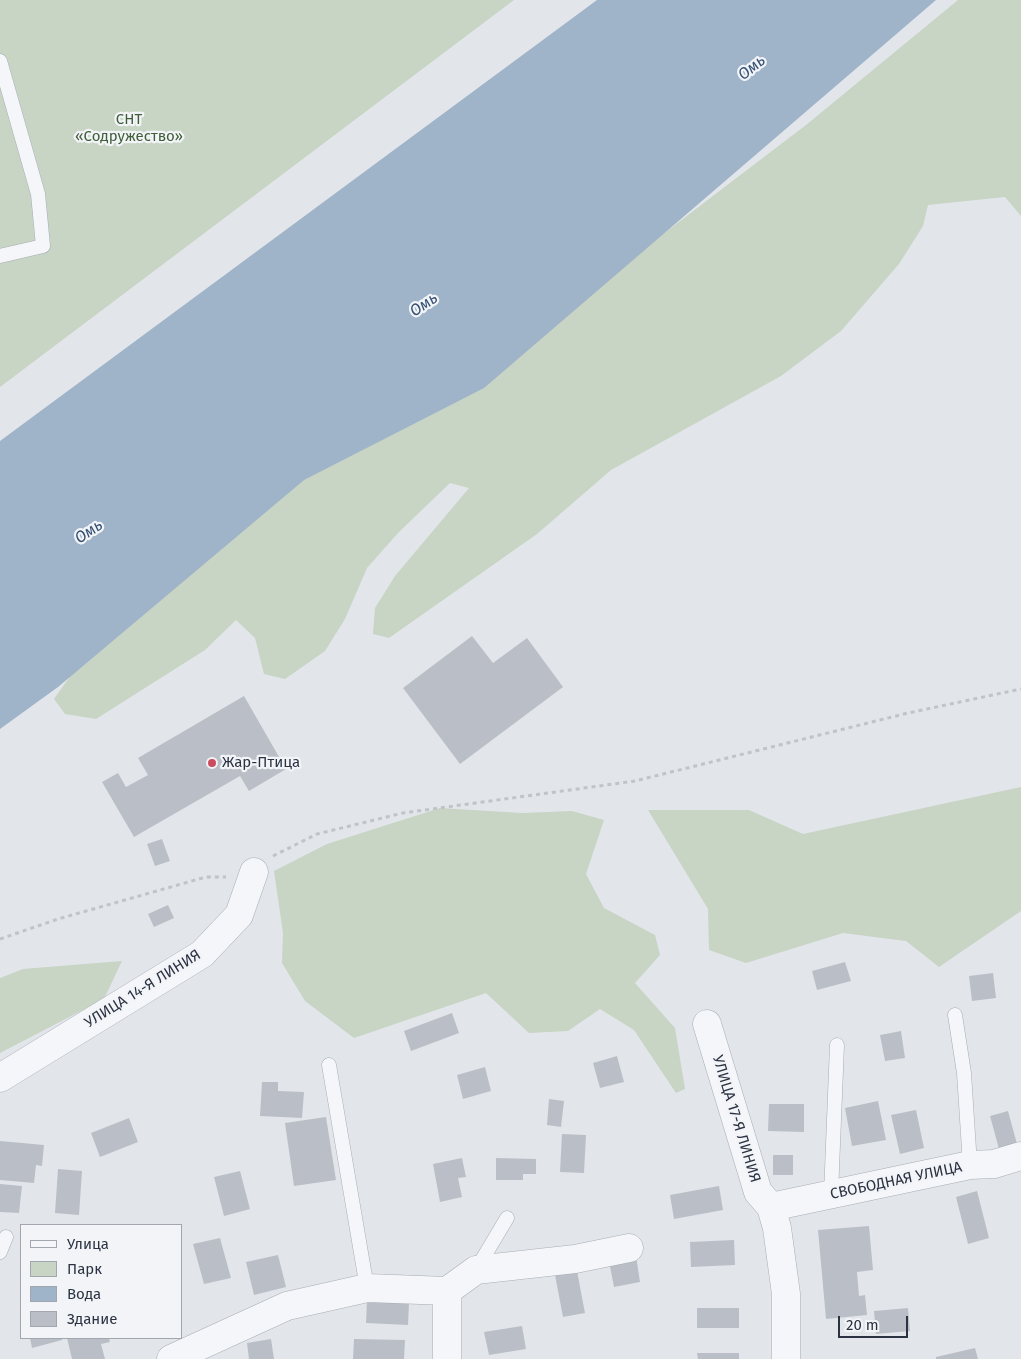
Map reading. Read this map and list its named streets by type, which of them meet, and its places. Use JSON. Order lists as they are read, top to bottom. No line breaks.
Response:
{"streets":{"street":["УЛИЦА 14-Я ЛИНИЯ","УЛИЦА 17-Я ЛИНИЯ","СВОБОДНАЯ УЛИЦА"]},"crossings":[["УЛИЦА 17-Я ЛИНИЯ","СВОБОДНАЯ УЛИЦА"]],"water":["Омь"],"parks":["СНТ «Содружество»"],"places":["Жар-Птица"],"legend":["Улица","Парк","Вода","Здание"],"scale_bar":"20 m"}
